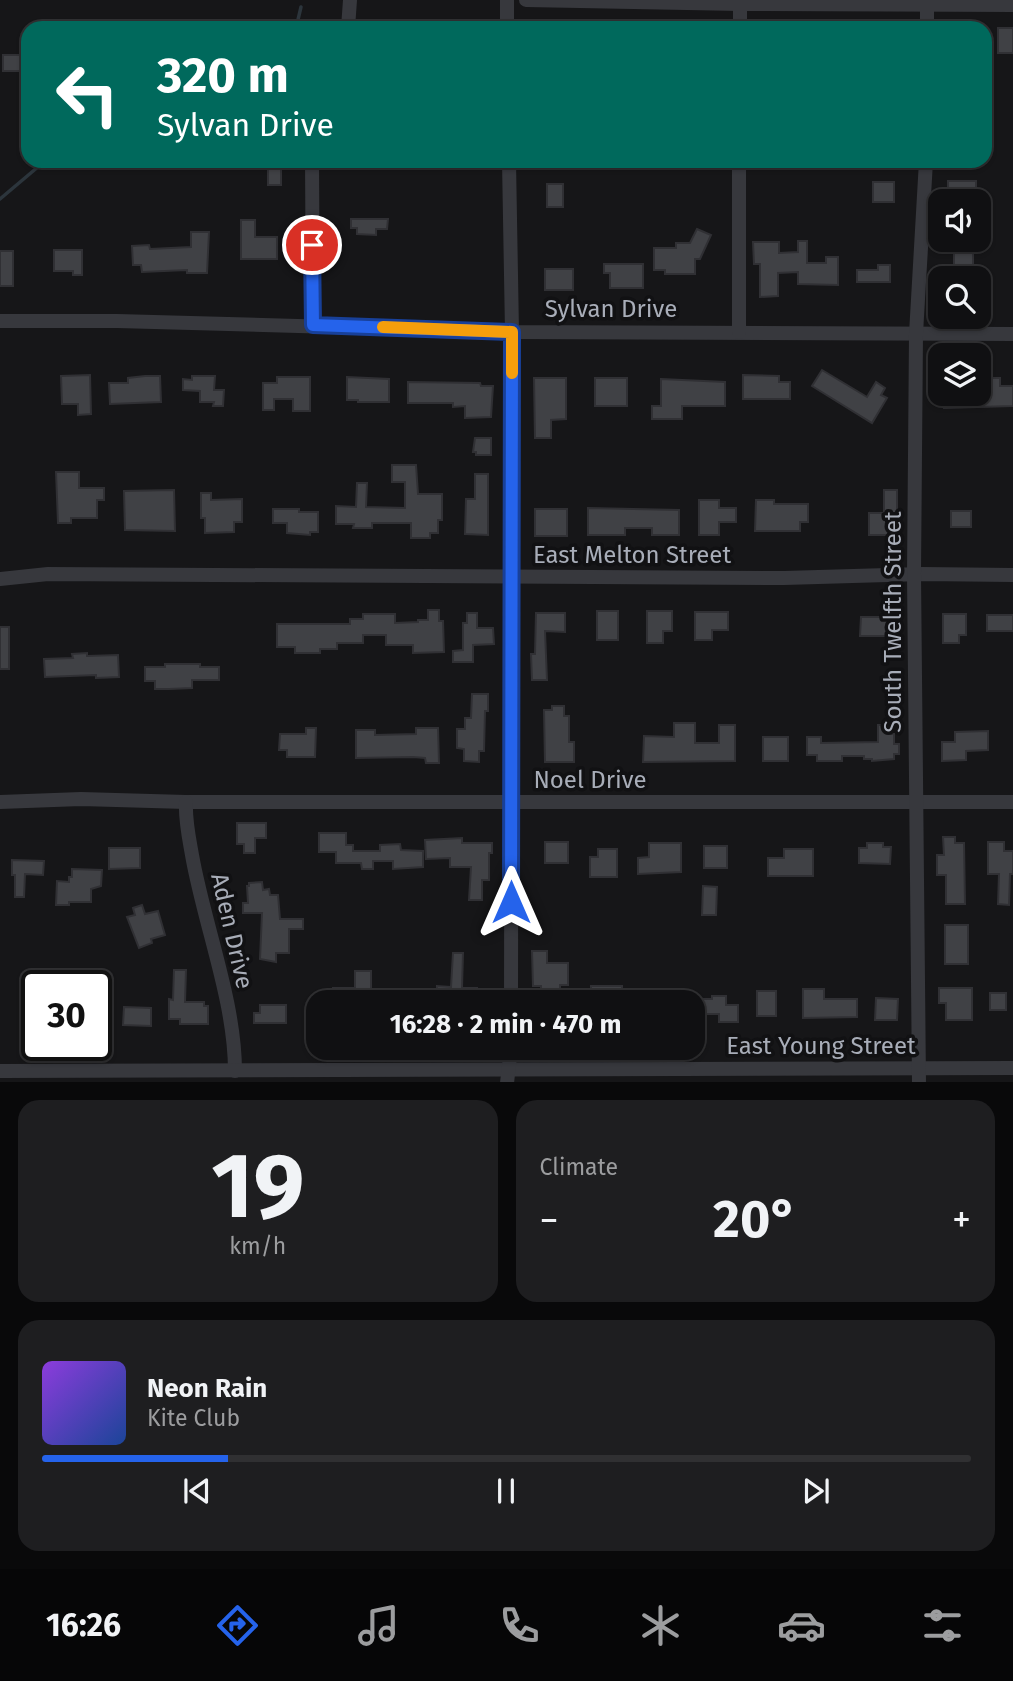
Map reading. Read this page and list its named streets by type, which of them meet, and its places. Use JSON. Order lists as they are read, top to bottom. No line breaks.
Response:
{"streets":{"street":["Sylvan Drive","East Melton Street","South Twelfth Street","Noel Drive","Aden Drive","East Young Street"]},"crossings":[["Sylvan Drive","South Twelfth Street"],["East Melton Street","South Twelfth Street"],["South Twelfth Street","Noel Drive"],["South Twelfth Street","East Young Street"],["Noel Drive","Aden Drive"],["Aden Drive","East Young Street"]],"page":{"turn":["320 m","Sylvan Drive"],"limit":"30","trip":"16:28 · 2 min · 470 m","tile":[["19","km/h"],"Climate"],"heat":["−","20°","+"],"song":["Neon Rain","Kite Club"],"tabs":"16:26"}}
